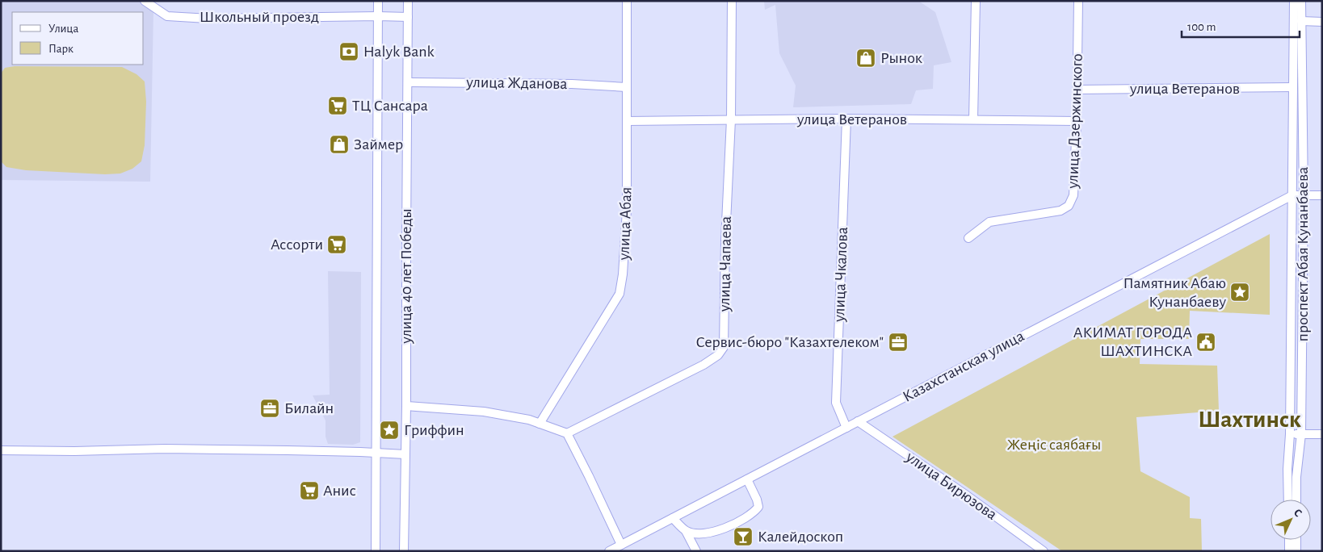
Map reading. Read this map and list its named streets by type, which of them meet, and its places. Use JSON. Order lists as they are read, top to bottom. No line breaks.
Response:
{"streets":{"street":["Школьный проезд","улица Жданова","улица Ветеранов","улица Дзержинского","улица Абая","проспект Абая Кунанбаева","улица Чапаева","улица Чкалова","улица 40 лет Победы","Казахстанская улица","улица Бирюзова"]},"crossings":[["Школьный проезд","улица 40 лет Победы"],["улица Жданова","улица Абая"],["улица Жданова","улица 40 лет Победы"],["улица Ветеранов","улица Дзержинского"],["улица Ветеранов","улица Абая"],["улица Ветеранов","проспект Абая Кунанбаева"],["улица Ветеранов","улица Чапаева"],["улица Ветеранов","улица Чкалова"],["проспект Абая Кунанбаева","Казахстанская улица"],["улица Чкалова","Казахстанская улица"],["Казахстанская улица","улица Бирюзова"]],"districts":["Шахтинск"],"parks":["Жеңіс саябағы"],"places":{"bank":["Halyk Bank"],"shop":["Рынок","Займер"],"supermarket":["ТЦ Сансара","Ассорти","Анис"],"place":["Памятник Абаю Кунанбаеву","Гриффин"],"office":["Сервис-бюро \"Казахтелеком\"","Билайн"],"public building":["АКИМАТ ГОРОДА ШАХТИНСКА"],"bar":["Калейдоскоп"]},"legend":["Улица","Парк"],"scale_bar":"100 m","north":"top right"}
